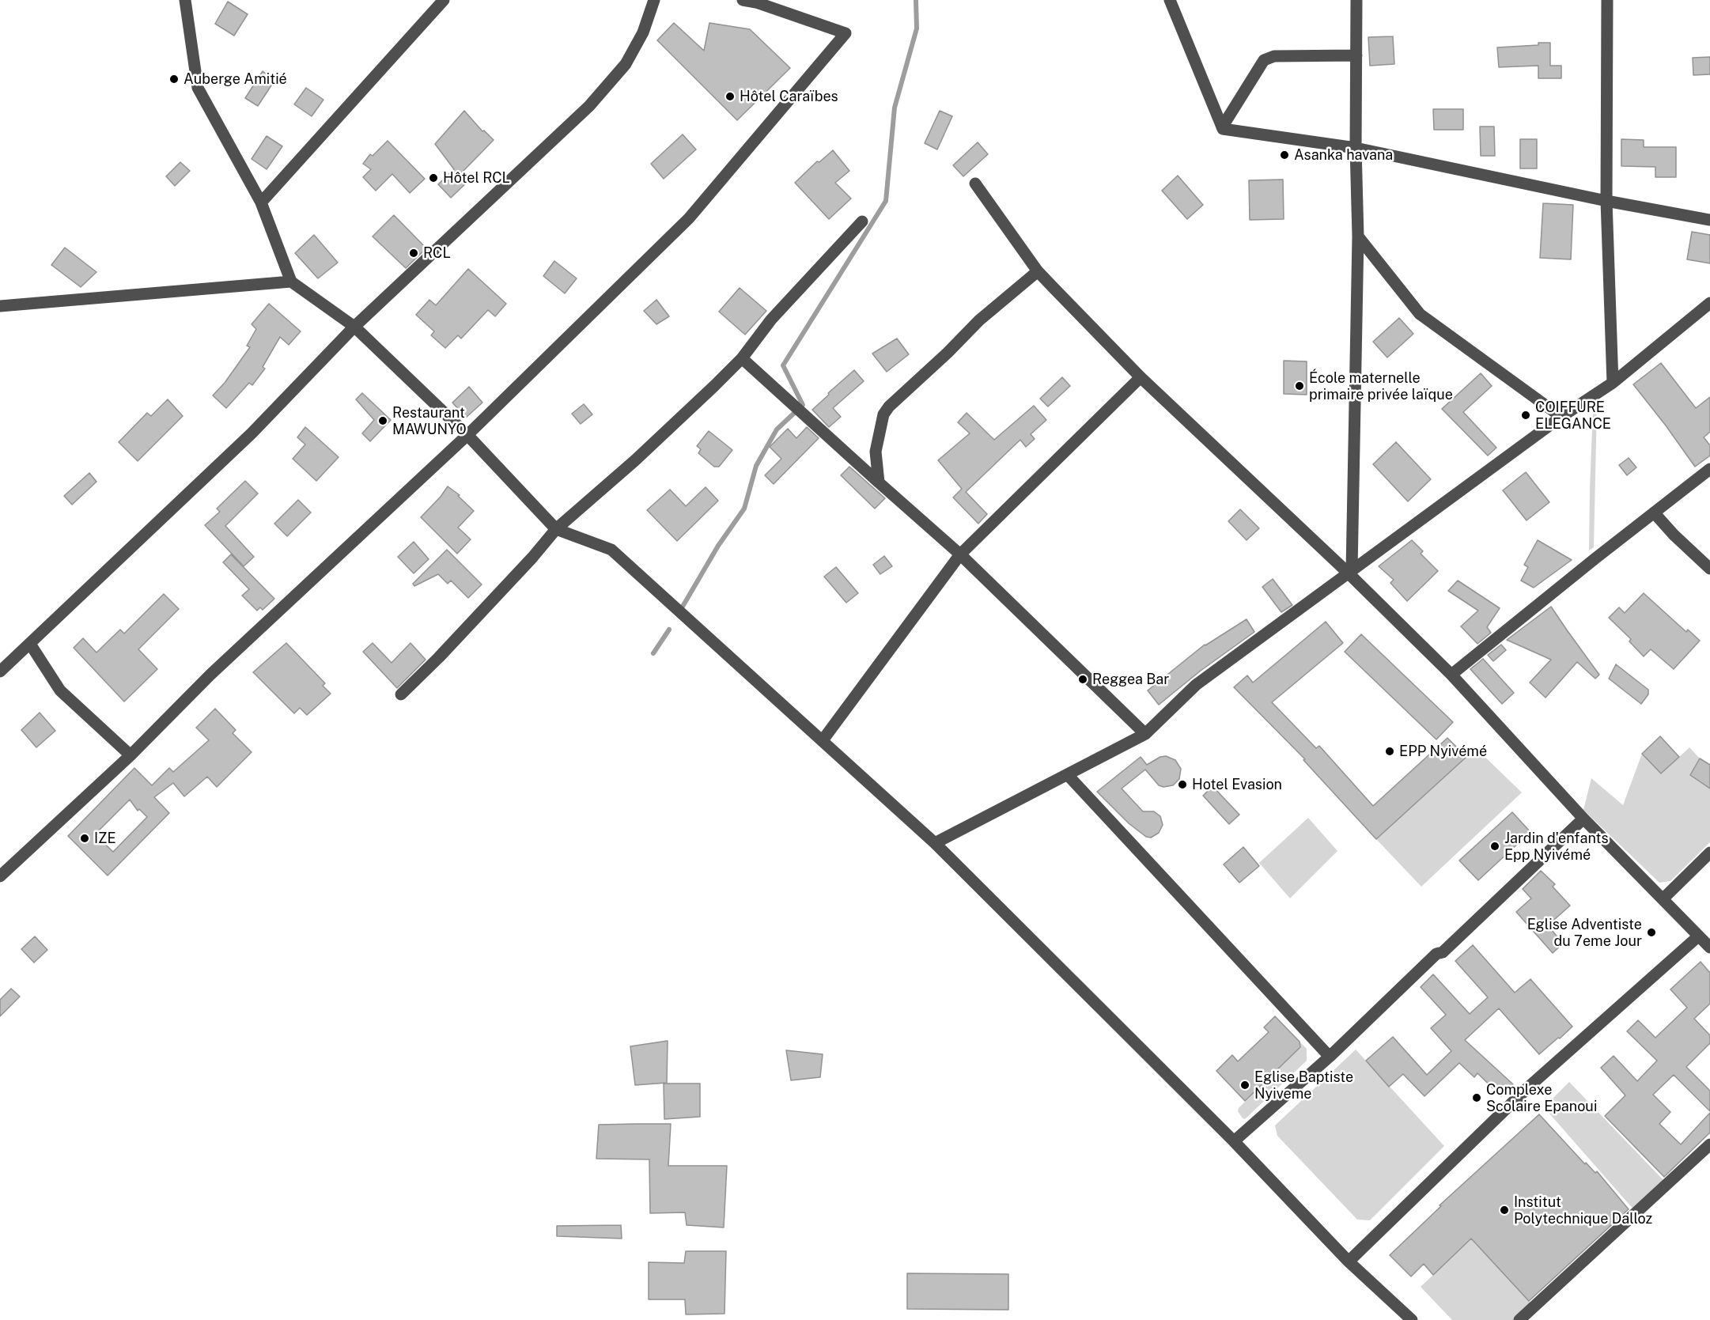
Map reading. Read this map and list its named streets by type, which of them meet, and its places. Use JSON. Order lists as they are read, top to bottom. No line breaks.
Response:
{"places":["Auberge Amitié","Hôtel Caraïbes","Asanka havana","Hôtel RCL","RCL","École maternelle primaire privée laïque","COIFFURE ELEGANCE","Restaurant MAWUNYO","Reggea Bar","EPP Nyivémé","Hotel Evasion","IZE","Jardin d'enfants Epp Nyivémé","Eglise Adventiste du 7eme Jour","Eglise Baptiste Nyiveme","Complexe Scolaire Epanoui","Institut Polytechnique Dalloz"]}
